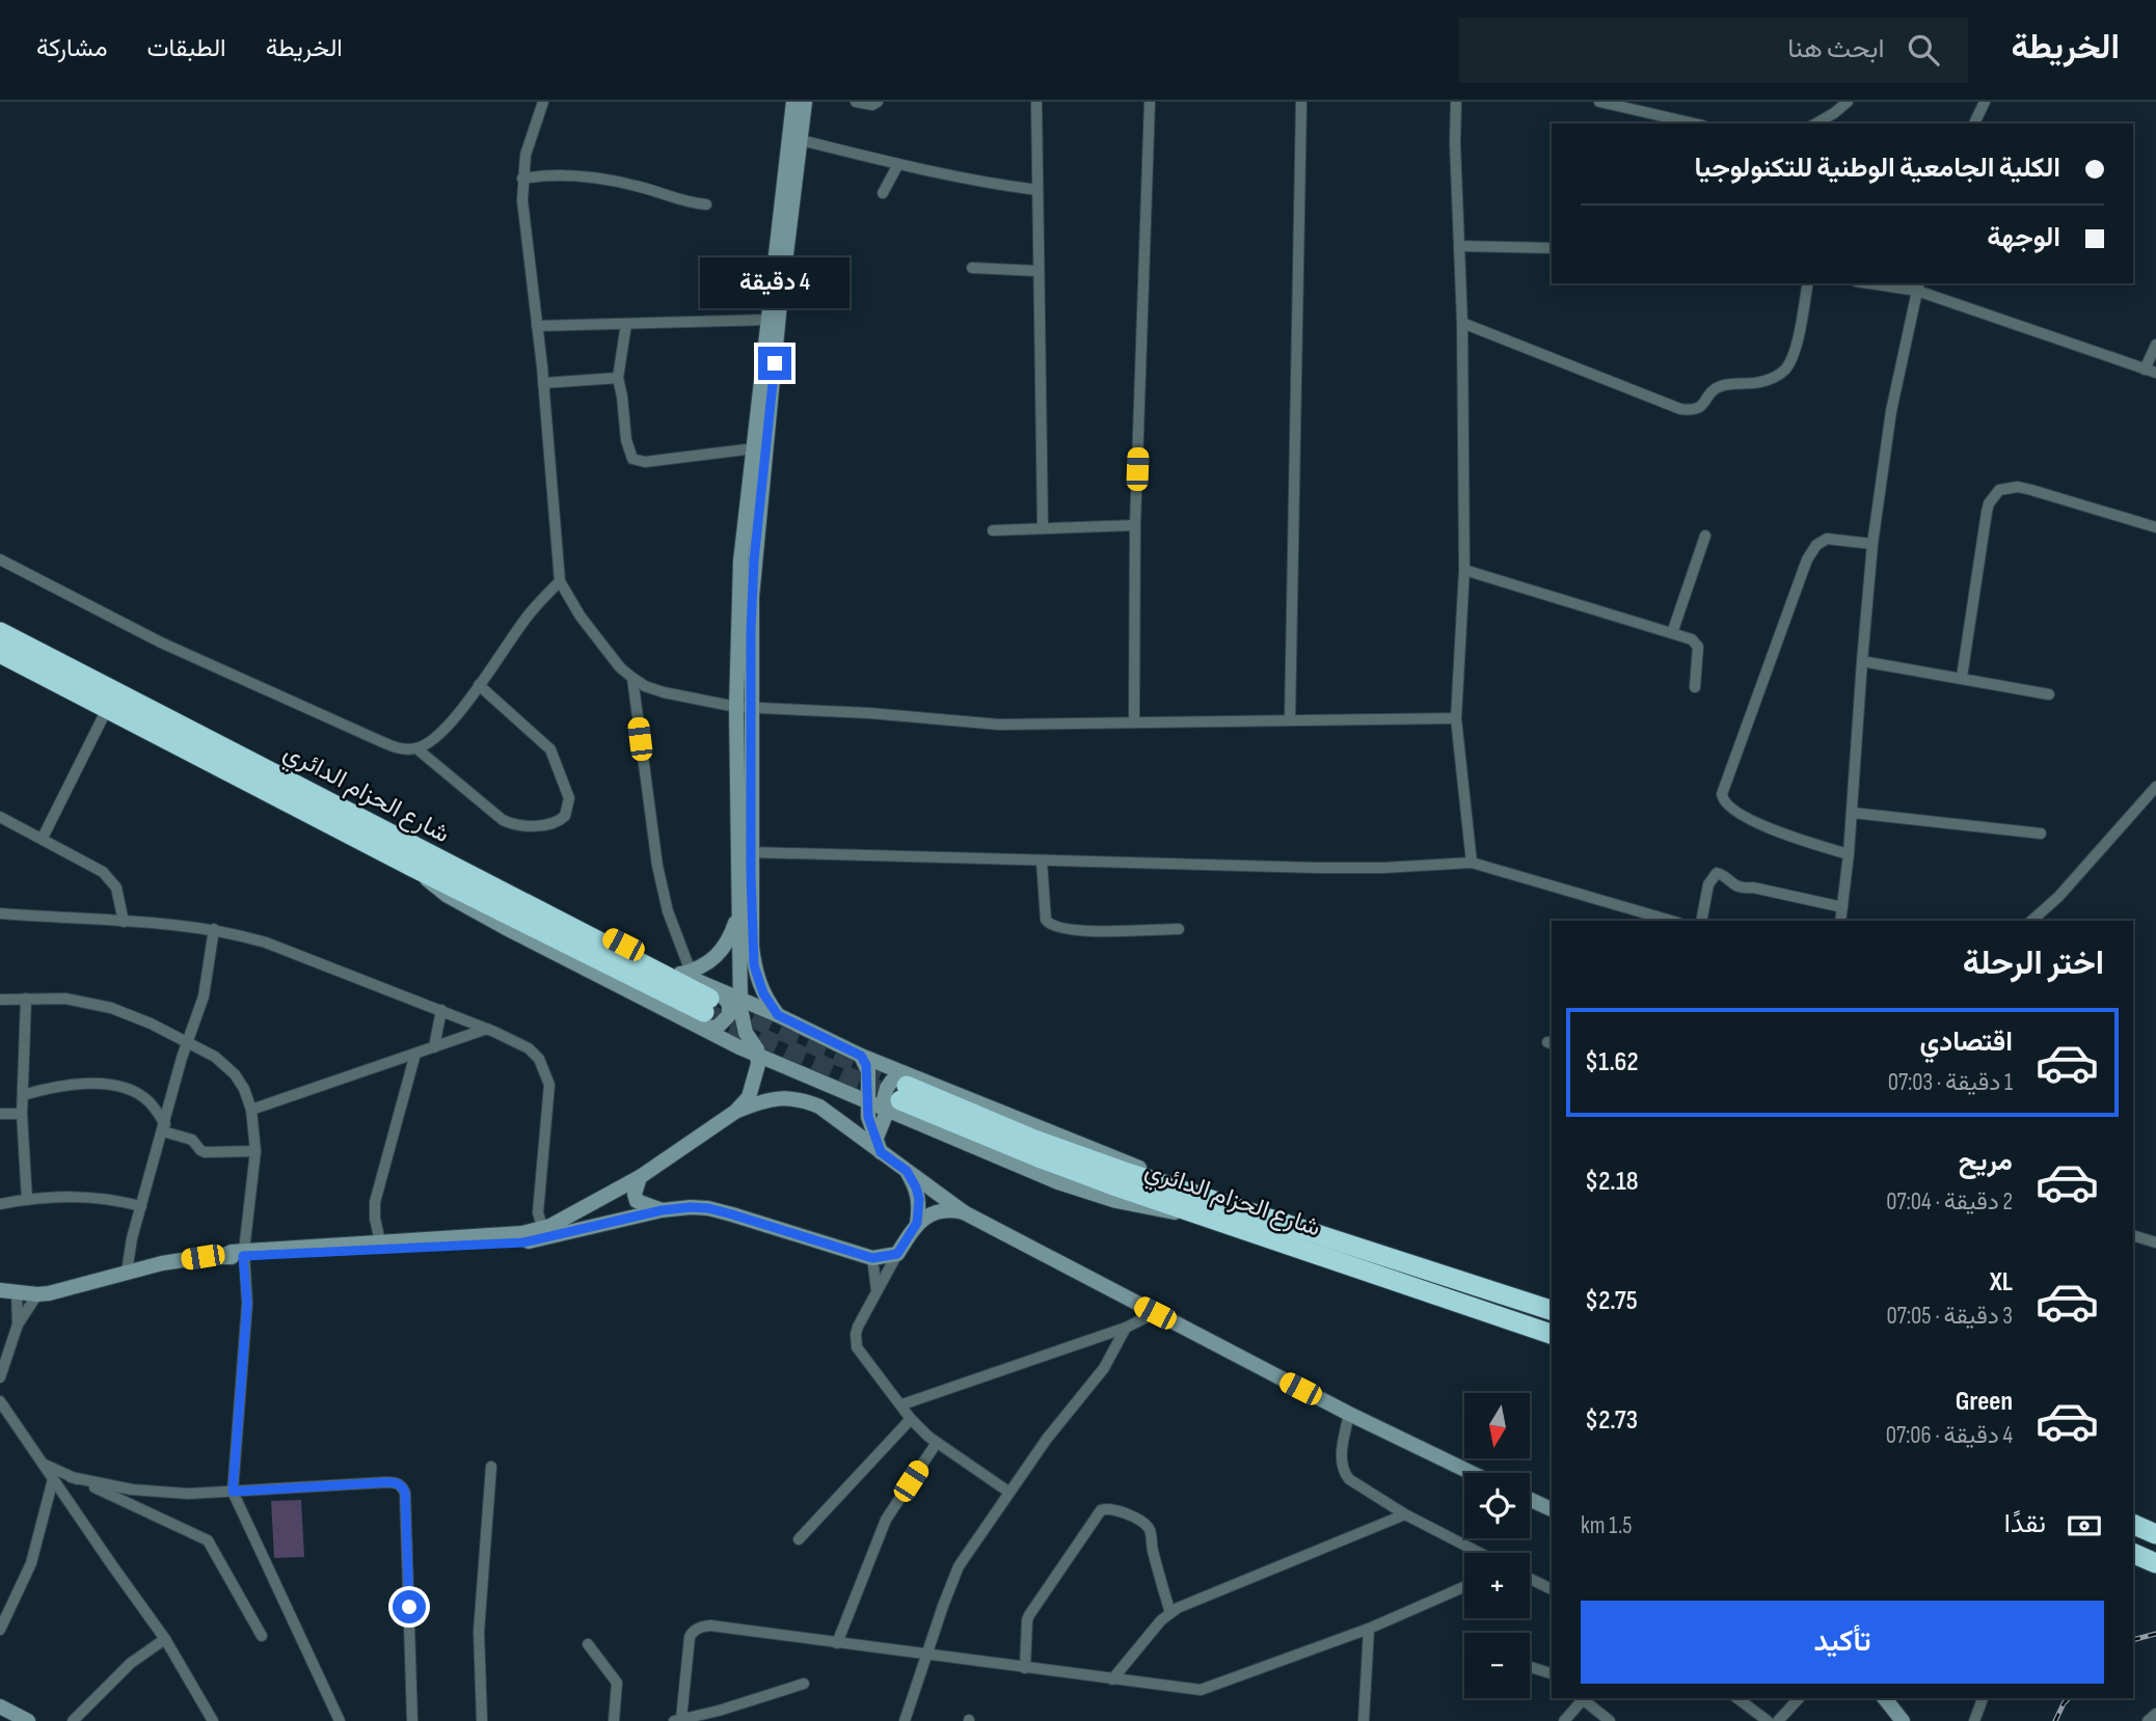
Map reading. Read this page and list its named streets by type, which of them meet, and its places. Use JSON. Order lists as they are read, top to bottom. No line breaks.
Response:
{"streets":{"highway":["شارع الحزام الدائري"]},"north":"bottom","page":{"header":"الخريطة","search":"ابحث هنا","nav":["الخريطة","الطبقات","مشاركة"],"banner":["الكلية الجامعية الوطنية للتكنولوجيا","الوجهة"],"bubble":"4 دقيقة","heading":"اختر الرحلة","list":[{"name":"اقتصادي","note":"1 دقيقة · 07:03","value":"$1.62"},{"name":"مريح","note":"2 دقيقة · 07:04","value":"$2.18"},{"name":"XL","note":"3 دقيقة · 07:05","value":"$2.75"},{"name":"Green","note":"4 دقيقة · 07:06","value":"$2.73"}],"map_buttons":["+","−"],"pay":["نقدًا","1.5 km"],"buttons":"تأكيد"}}
